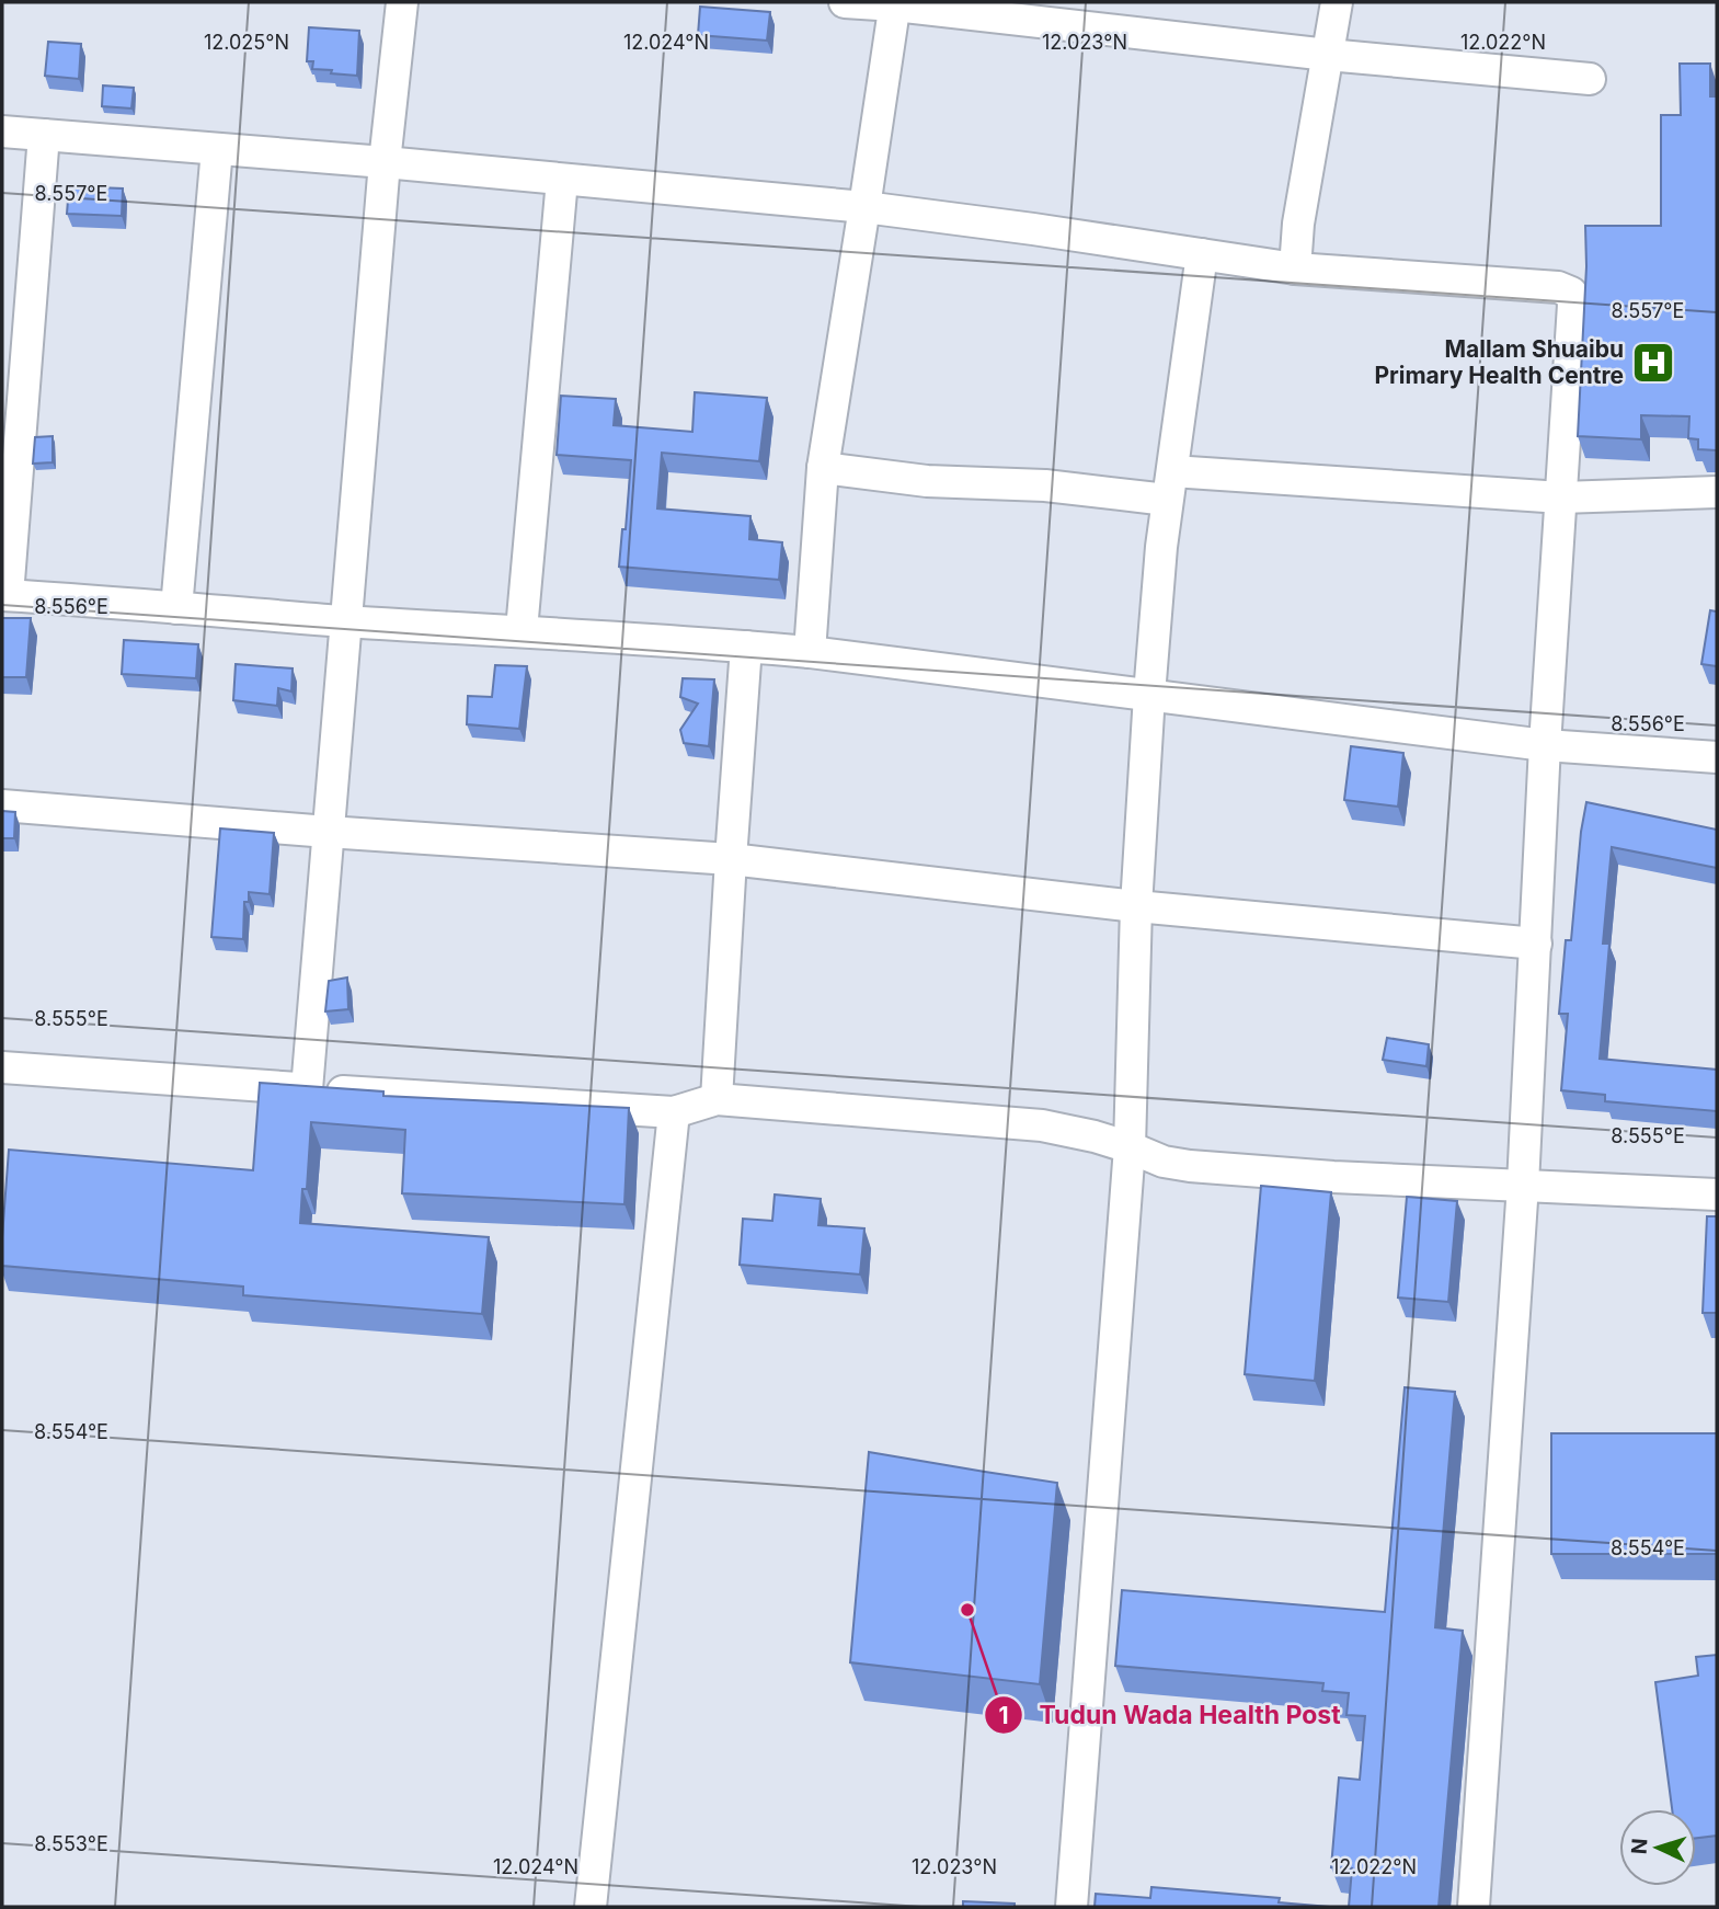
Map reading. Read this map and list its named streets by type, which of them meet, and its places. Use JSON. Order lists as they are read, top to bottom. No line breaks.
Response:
{"places":{"hospital":["Mallam Shuaibu Primary Health Centre"],"other":["Tudun Wada Health Post"]},"north":"left","coordinates":["12.025°N","12.024°N","12.023°N","12.022°N","8.557°E","8.556°E","8.555°E","8.554°E","8.553°E"]}
